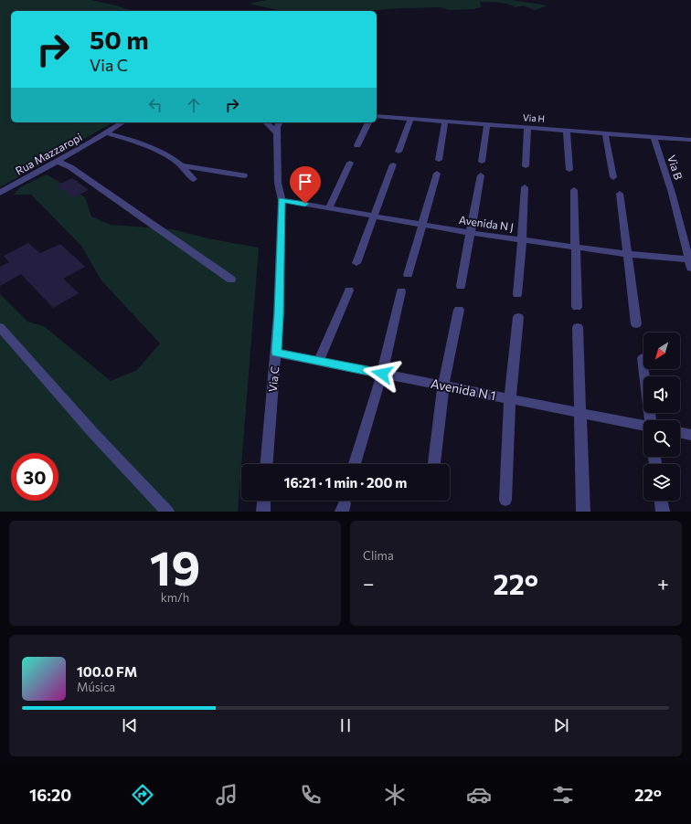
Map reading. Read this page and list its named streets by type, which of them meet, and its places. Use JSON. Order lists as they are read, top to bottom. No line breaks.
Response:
{"streets":{"street":["Via H","Rua Mazzaropi","Via B","Avenida N J","Via C","Avenida N 1"]},"crossings":[["Via H","Via B"],["Via B","Avenida N J"],["Avenida N J","Via C"],["Via C","Avenida N 1"]],"north":"bottom left","page":{"turn":["50 m","Via C"],"limit":"30","trip":"16:21 · 1 min · 200 m","tile":[["19","km/h"],"Clima"],"heat":["−","22°","+"],"song":["100.0 FM","Música"],"tabs":["16:20","22°"]}}
